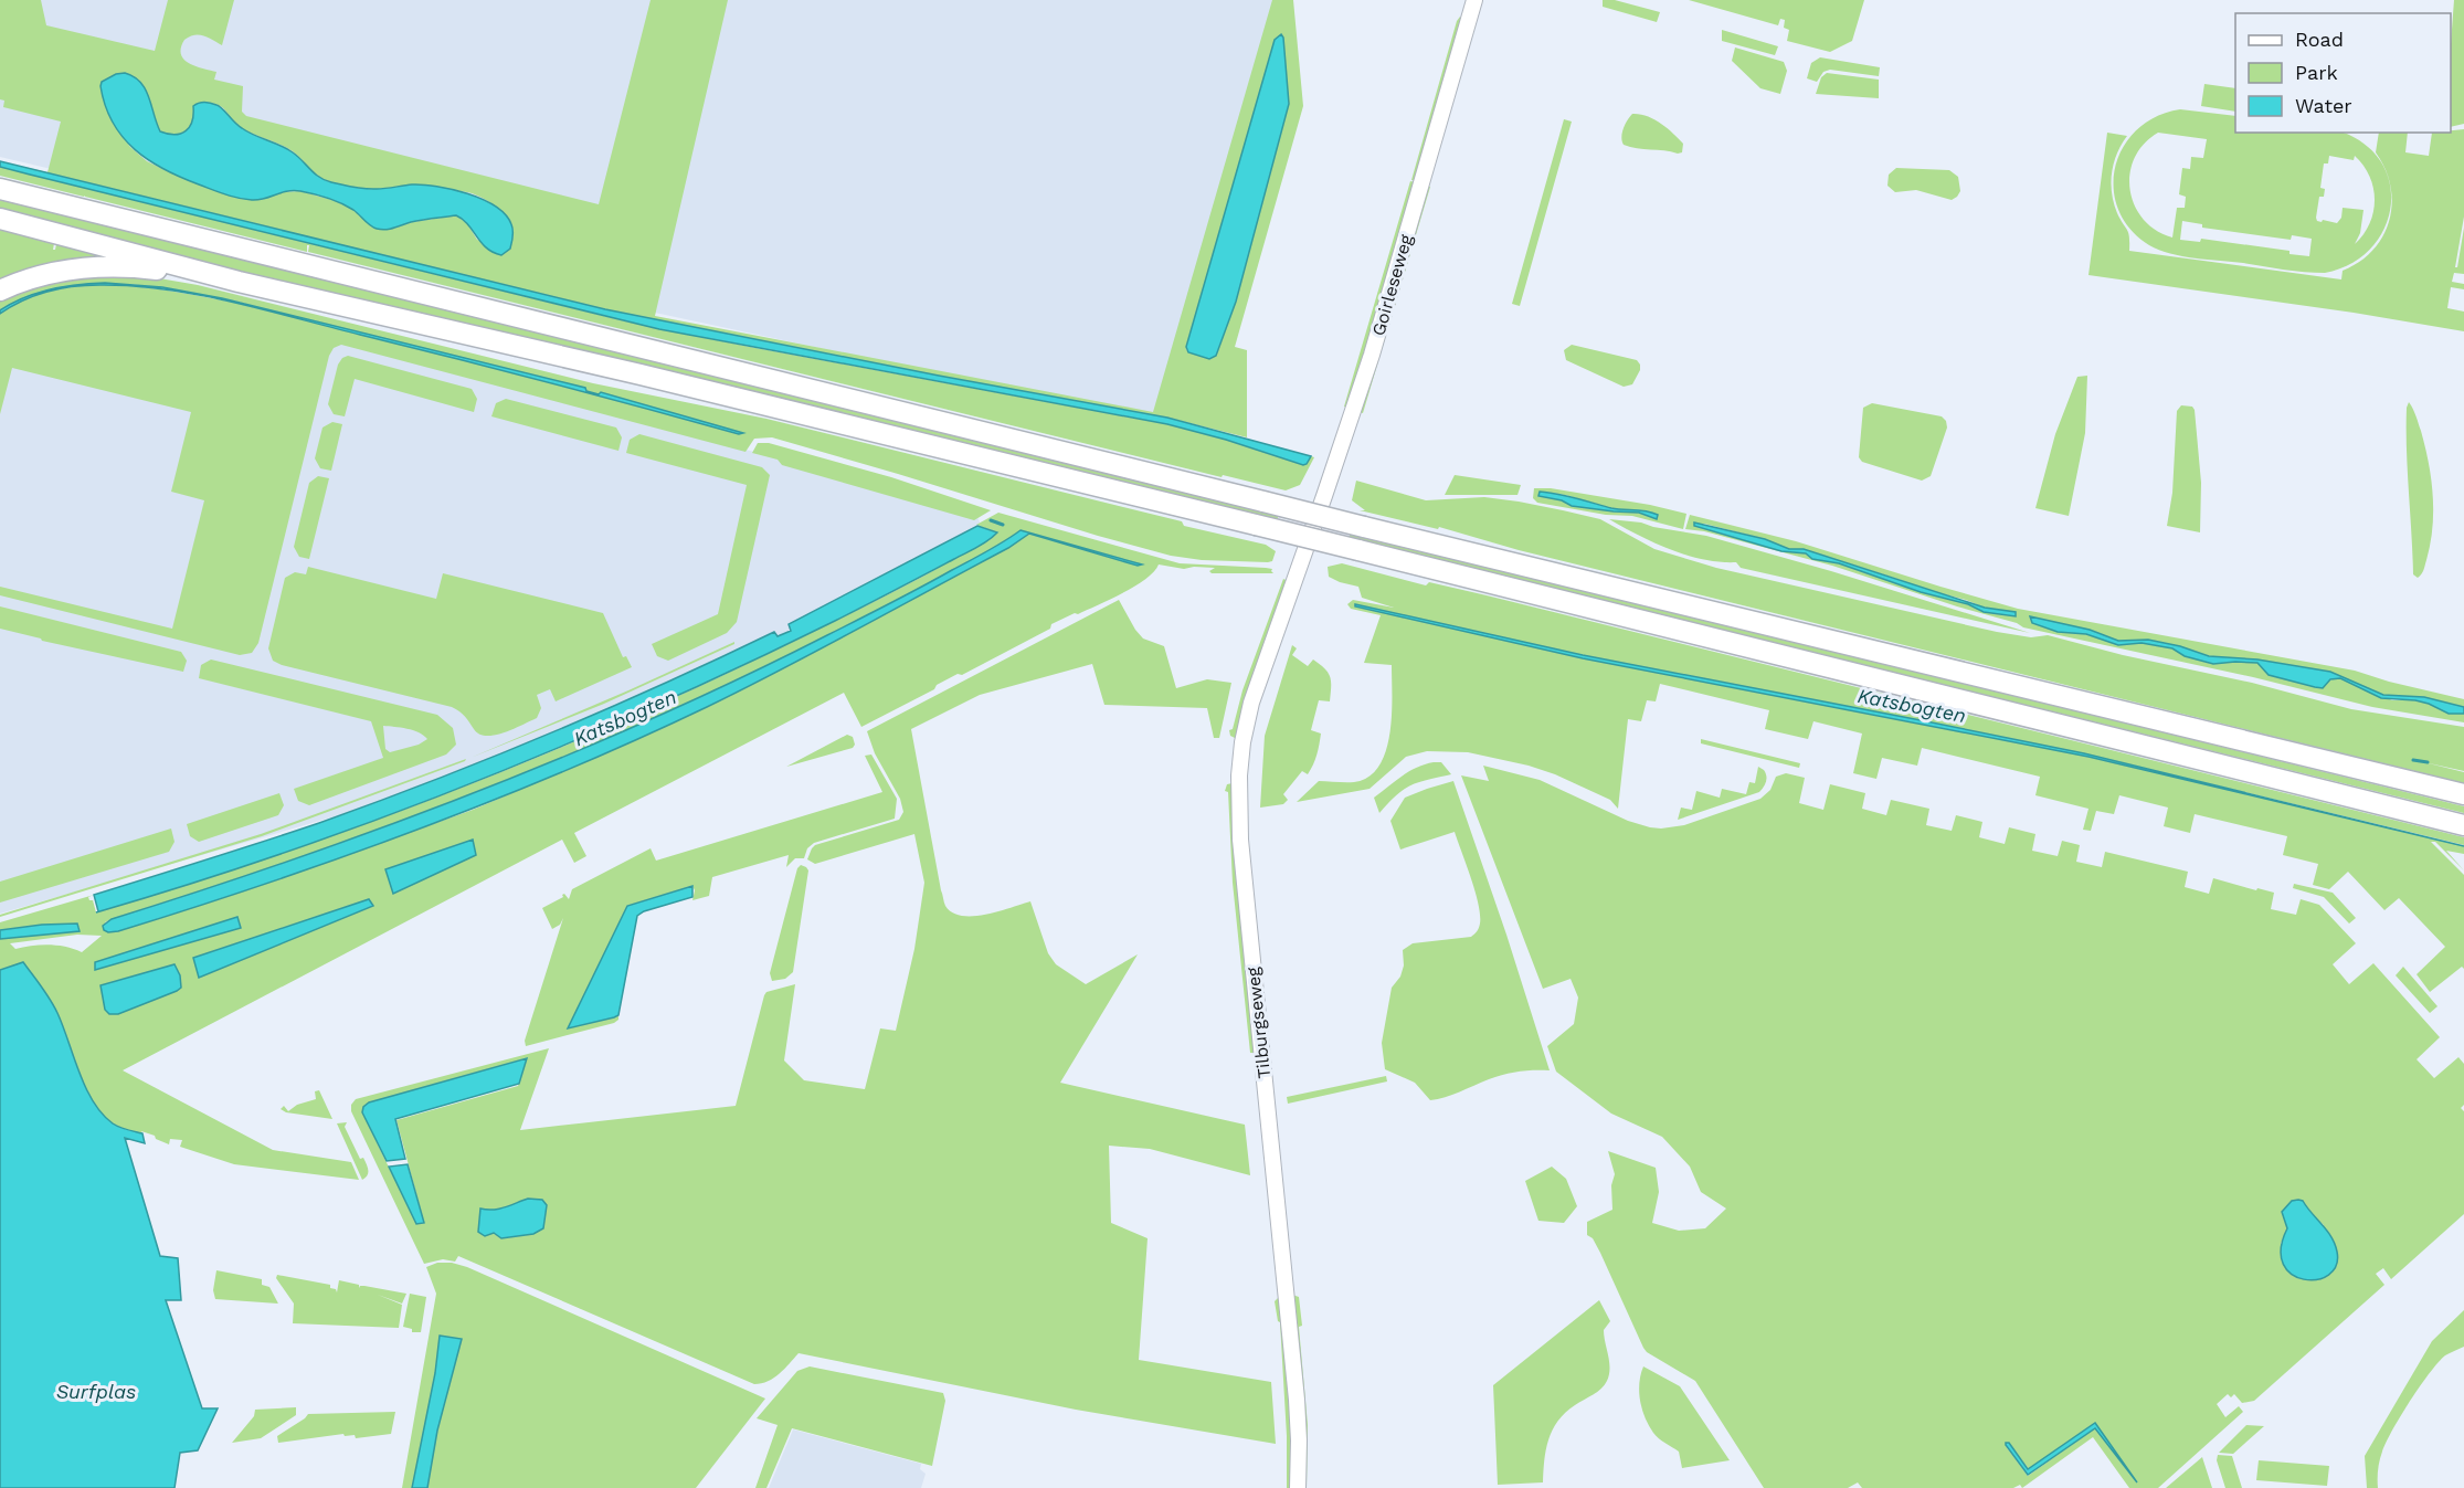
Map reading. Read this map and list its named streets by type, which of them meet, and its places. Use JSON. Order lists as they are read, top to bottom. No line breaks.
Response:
{"streets":{"street":["Goirleseweg","Tilburgseweg"]},"crossings":[["Goirleseweg","Tilburgseweg"]],"water":["Katsbogten","Surfplas"],"legend":["Road","Park","Water"]}
